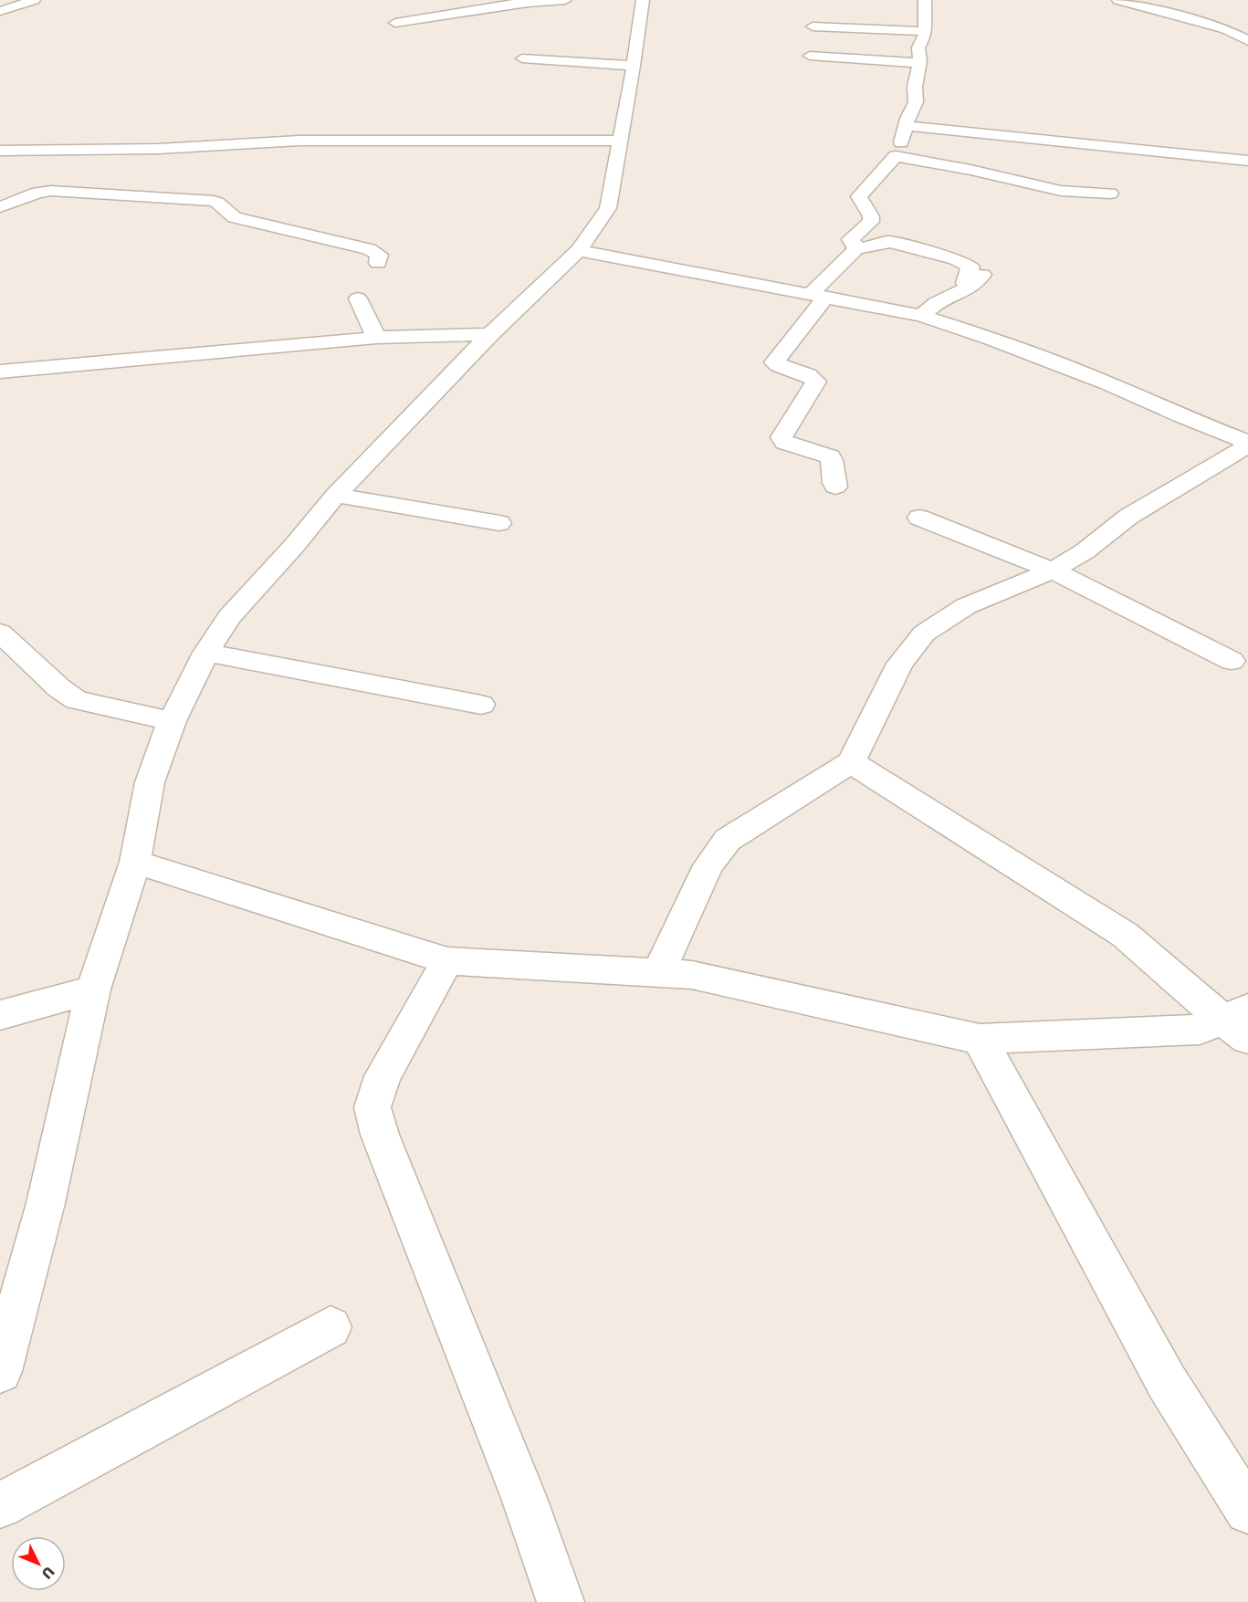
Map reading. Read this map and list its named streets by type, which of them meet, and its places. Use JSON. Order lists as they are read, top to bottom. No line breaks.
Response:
{"north":"bottom right"}
